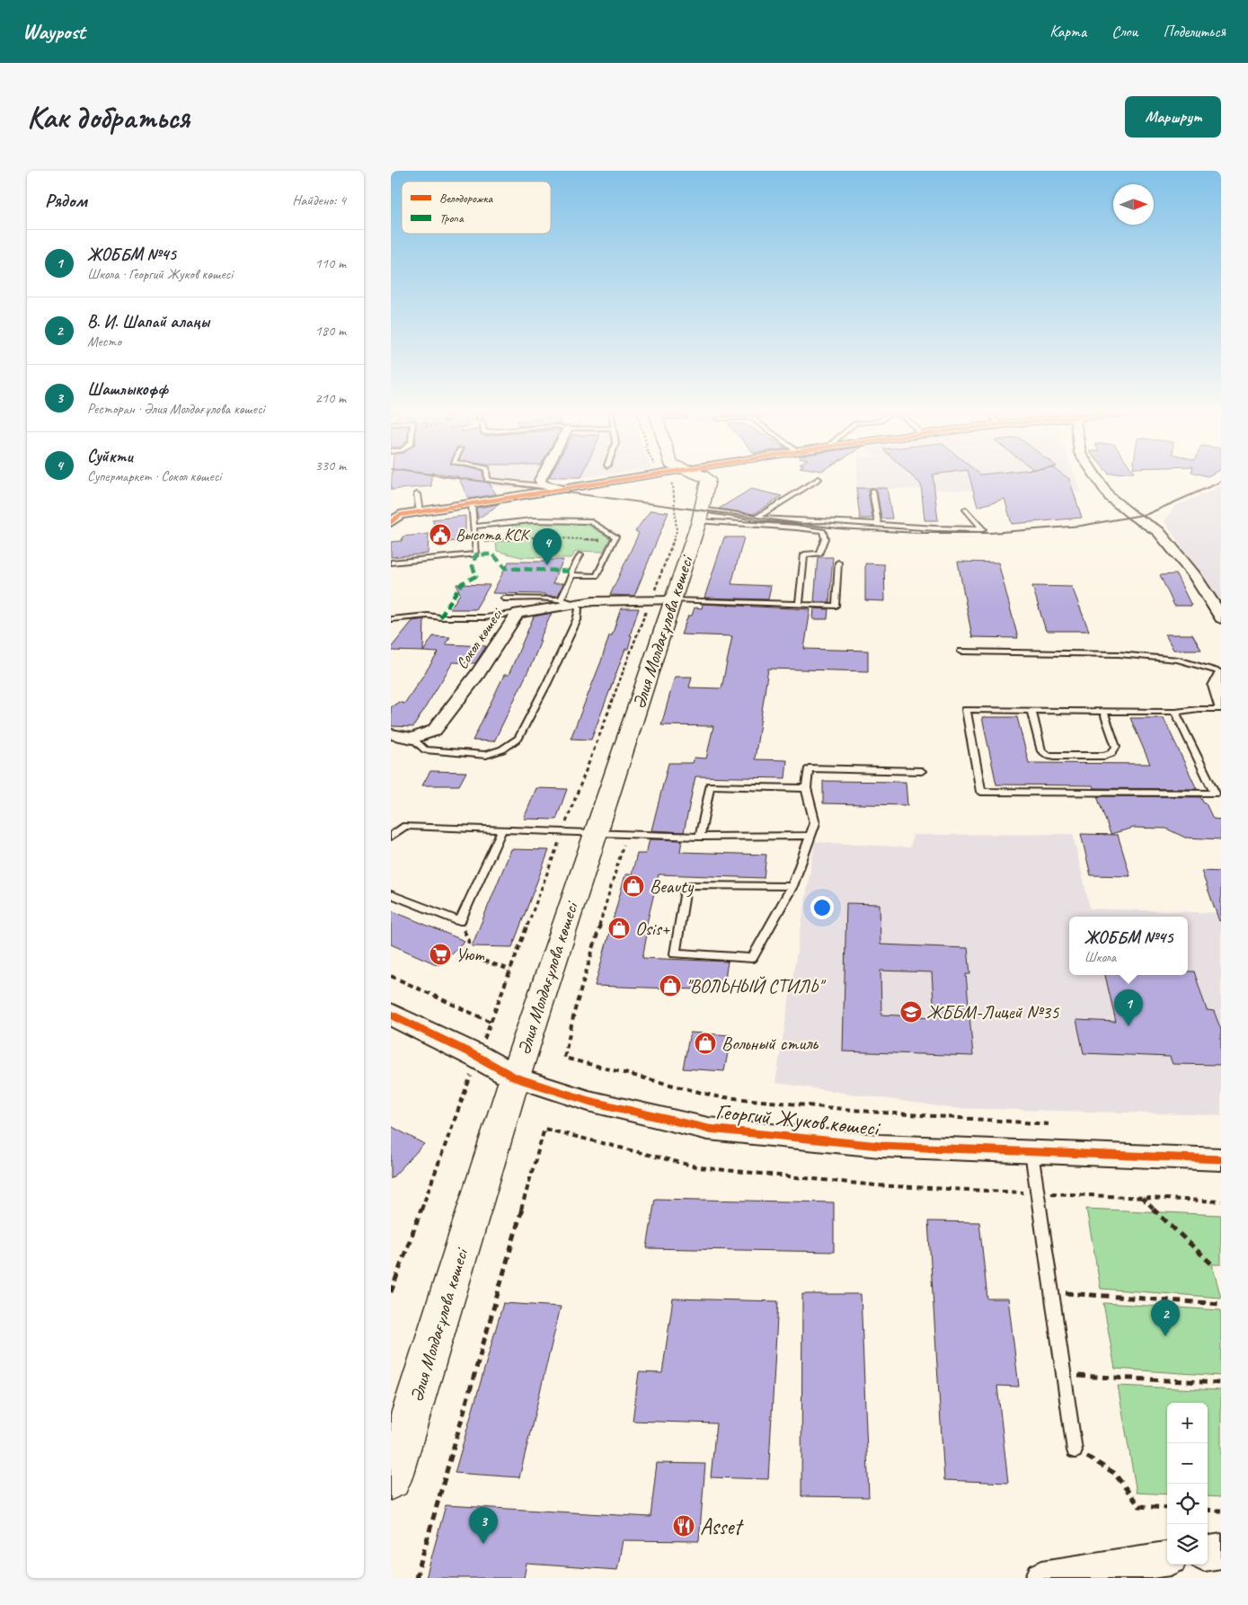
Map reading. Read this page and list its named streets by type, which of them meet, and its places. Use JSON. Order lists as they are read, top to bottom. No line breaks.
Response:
{"streets":{"main road":["Әлия Молдағұлова көшесі"],"street":["Сокол көшесі","Георгий Жуков көшесі"]},"crossings":[["Әлия Молдағұлова көшесі","Сокол көшесі"],["Әлия Молдағұлова көшесі","Георгий Жуков көшесі"]],"places":{"public building":["Высота КСК"],"shop":["Beauty","Osis+","\"ВОЛЬНЫЙ СТИЛЬ\"","Вольный стиль"],"supermarket":["Уют"],"school or university":["ЖББМ-Лицей №35"],"restaurant":["Asset"]},"legend":["Велодорожка","Тропа"],"north":"right","page":{"header":"Waypost","nav":["Карта","Слои","Поделиться"],"buttons":"Маршрут","title":"Как добраться","heading":["Рядом","Найдено: 4"],"list":[{"mark":"1","name":"ЖОББМ №45","note":"Школа · Георгий Жуков көшесі","value":"110 m"},{"mark":"2","name":"В. И. Шапай алаңы","note":"Место","value":"180 m"},{"mark":"3","name":"Шашлыкофф","note":"Ресторан · Әлия Молдағұлова көшесі","value":"210 m"},{"mark":"4","name":"Суйкти","note":"Супермаркет · Сокол көшесі","value":"330 m"}],"pins":["4","1","2","3"],"popup":["ЖОББМ №45","Школа"],"map_buttons":["+","−"]}}
